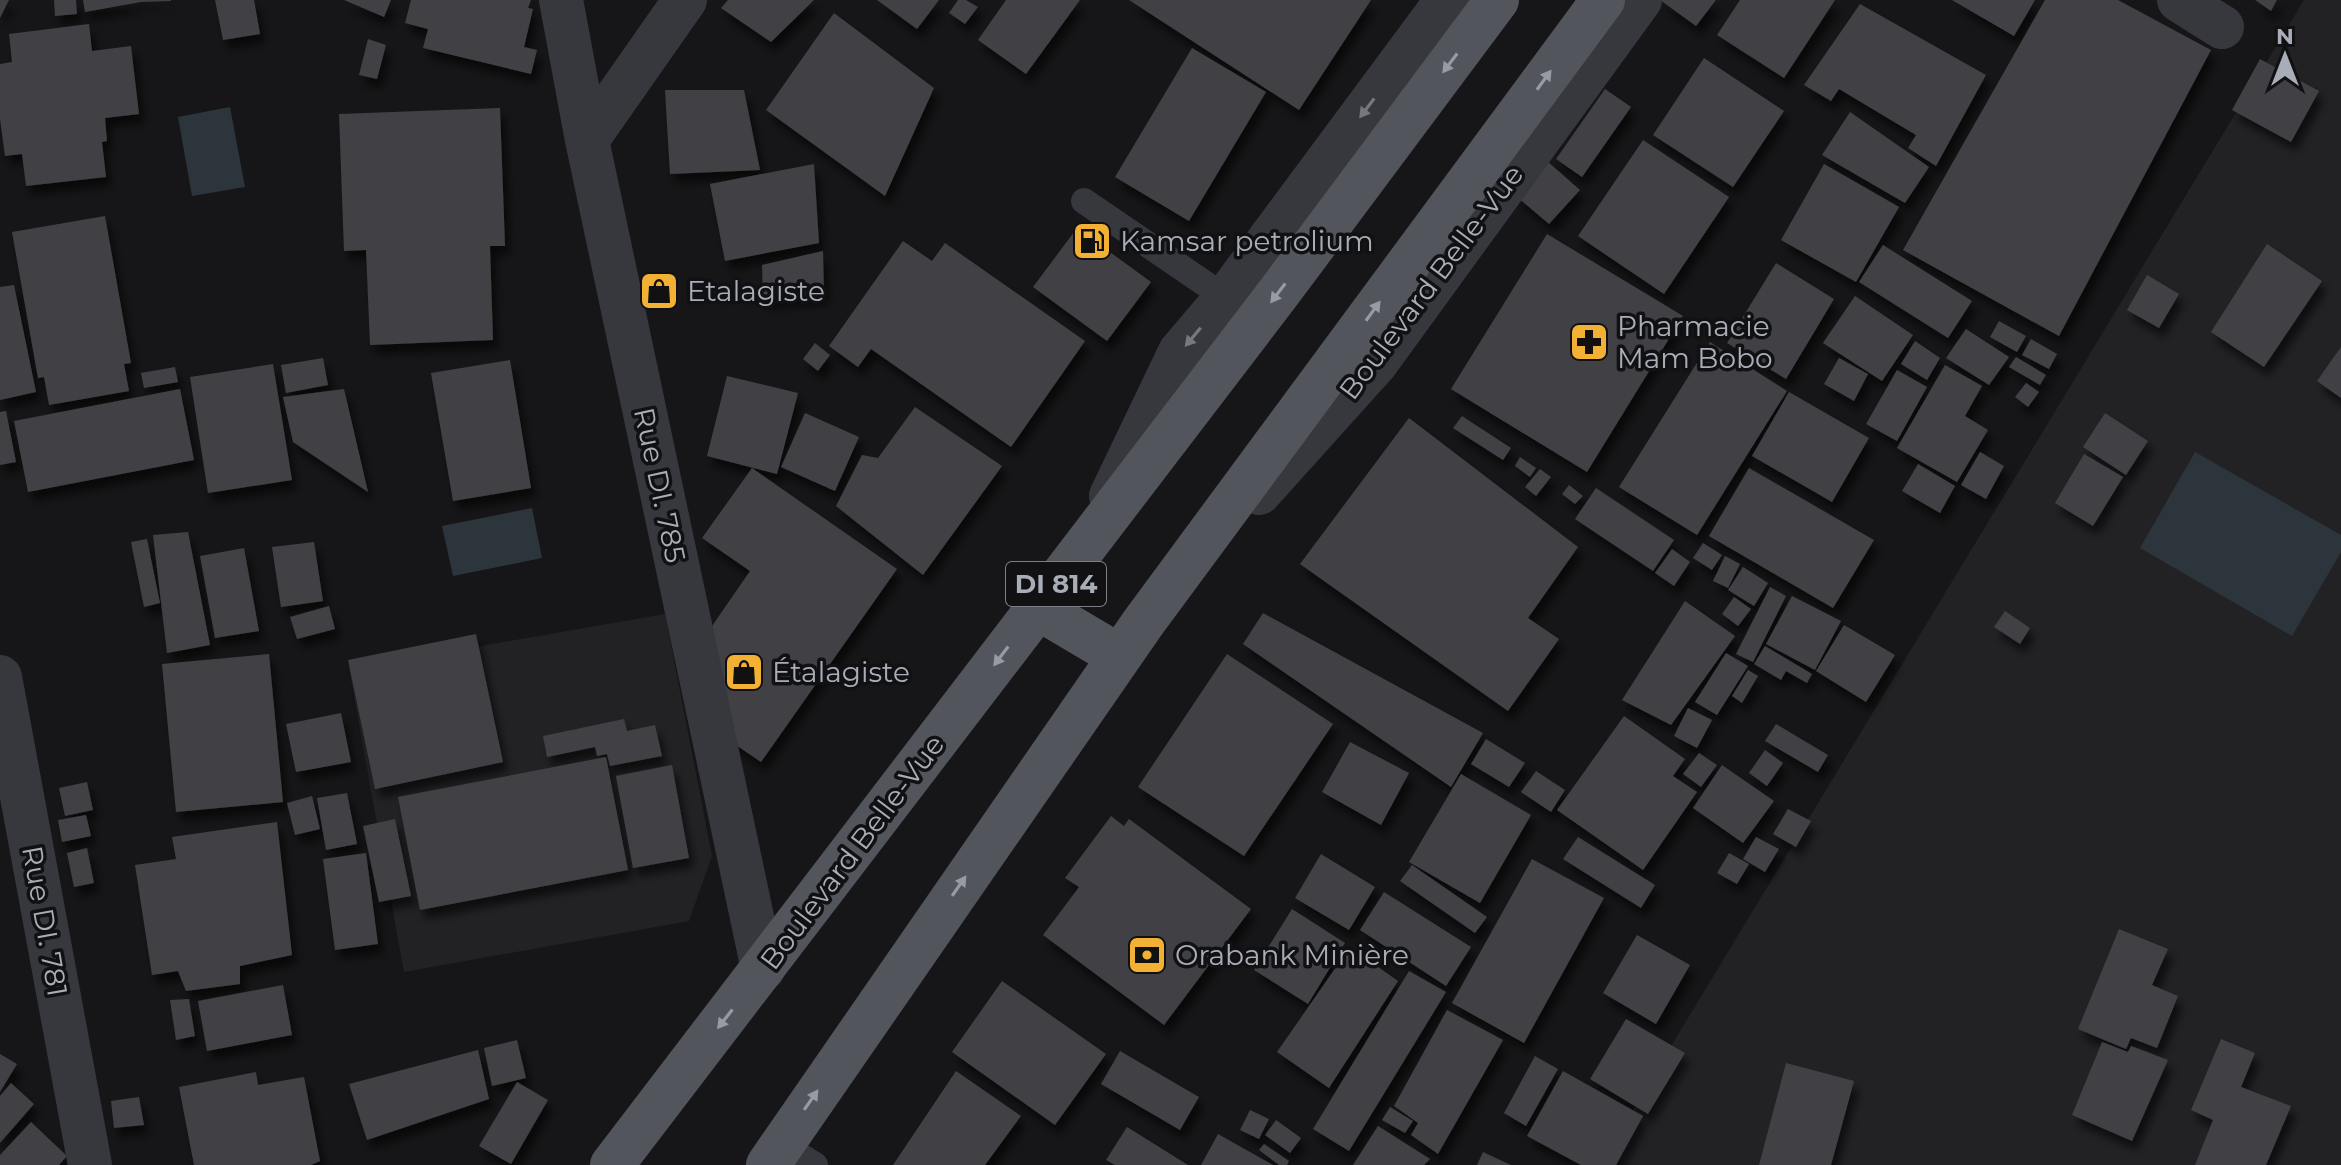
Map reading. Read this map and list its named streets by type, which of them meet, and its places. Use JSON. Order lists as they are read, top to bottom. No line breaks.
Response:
{"streets":{"main road":["Boulevard Belle-Vue","DI 814"],"street":["Rue DI. 785","Rue DI. 781"]},"crossings":[["Boulevard Belle-Vue","Rue DI. 785"]],"places":{"fuel station":["Kamsar petrolium"],"shop":["Etalagiste","Étalagiste"],"pharmacy":["Pharmacie Mam Bobo"],"bank":["Orabank Minière"]},"north":"top"}
